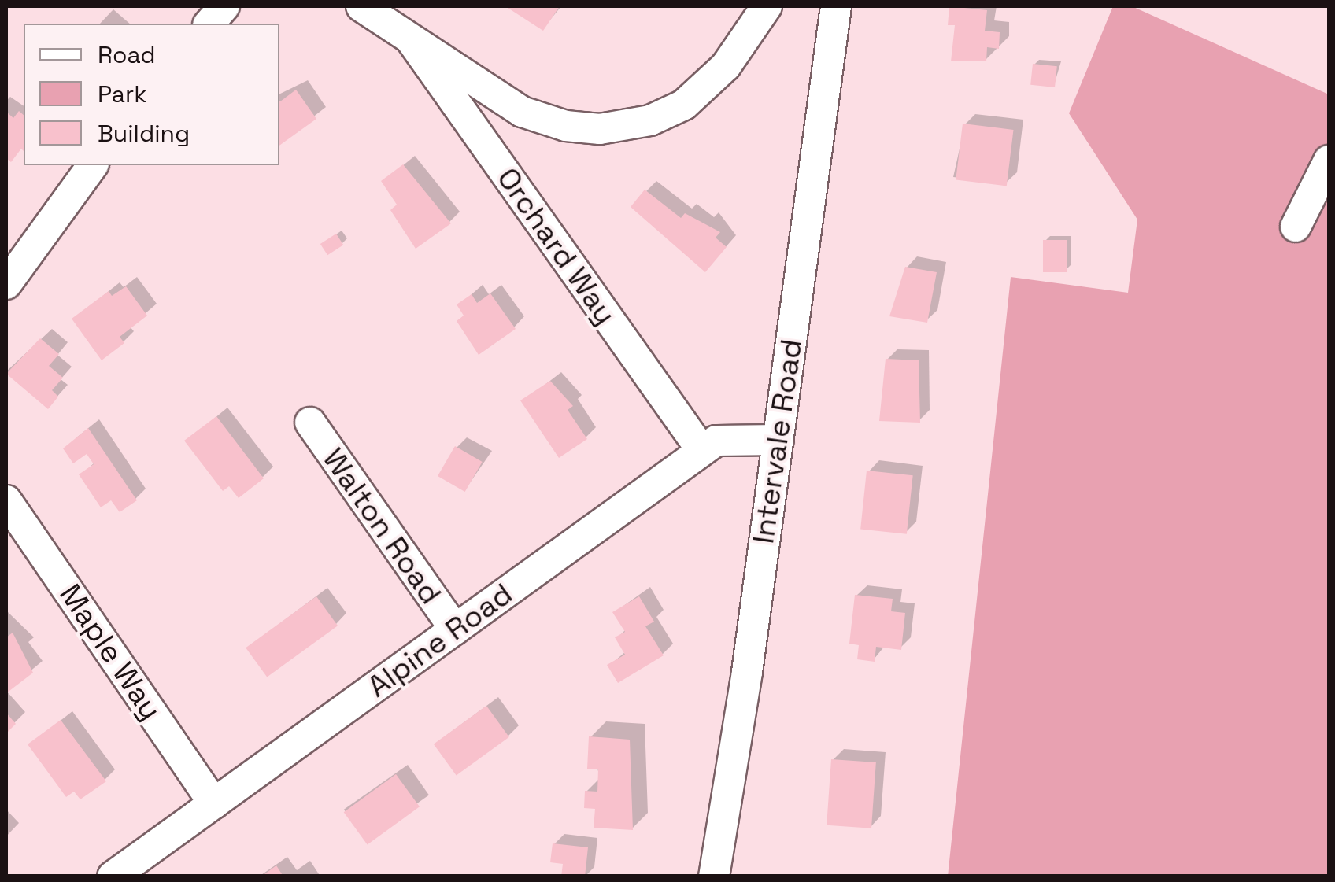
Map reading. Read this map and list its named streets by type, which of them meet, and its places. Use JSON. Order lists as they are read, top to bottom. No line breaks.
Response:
{"streets":{"street":["Orchard Way","Intervale Road","Walton Road","Alpine Road","Maple Way"]},"crossings":[["Orchard Way","Alpine Road"],["Intervale Road","Alpine Road"],["Walton Road","Alpine Road"],["Alpine Road","Maple Way"]],"legend":["Road","Park","Building"]}
